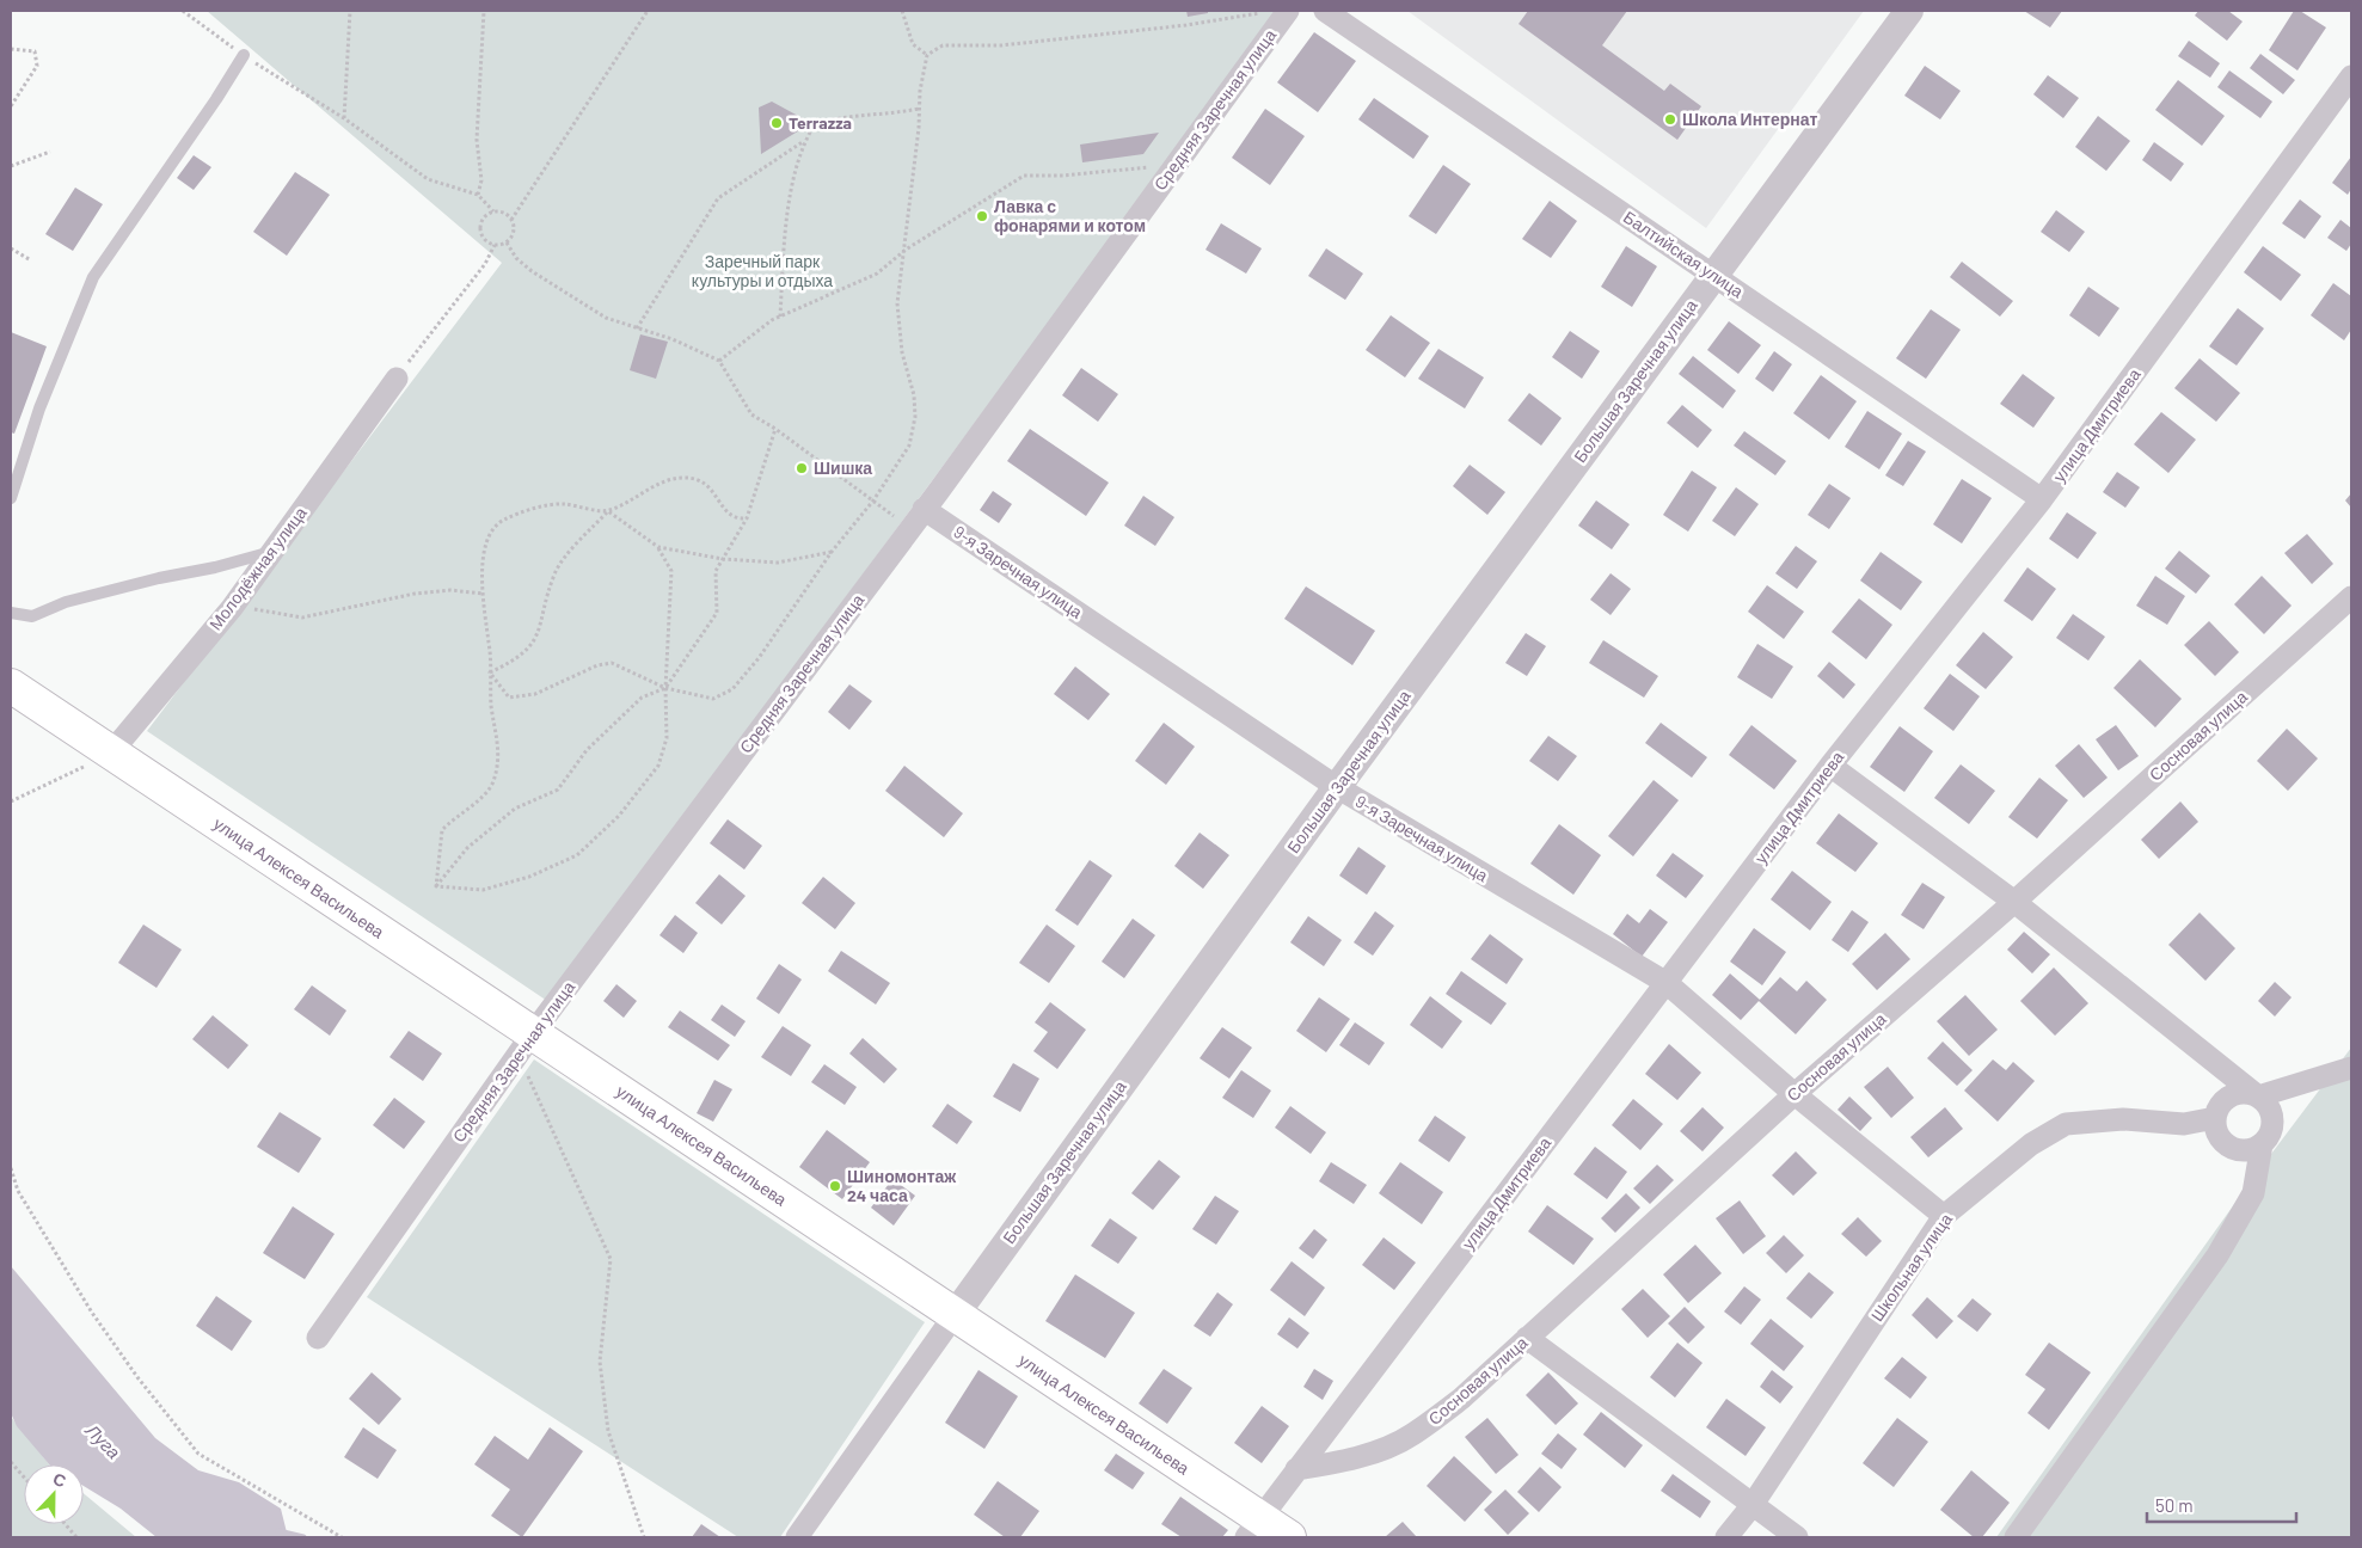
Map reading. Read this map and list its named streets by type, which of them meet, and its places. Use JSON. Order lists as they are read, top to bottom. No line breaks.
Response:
{"streets":{"main road":["улица Алексея Васильева"],"street":["Средняя Заречная улица","Балтийская улица","Большая Заречная улица","улица Дмитриева","Молодёжная улица","9-я Заречная улица","Сосновая улица","Школьная улица"]},"crossings":[["Средняя Заречная улица","9-я Заречная улица"],["Средняя Заречная улица","улица Алексея Васильева"],["Балтийская улица","Большая Заречная улица"],["Балтийская улица","улица Дмитриева"],["Большая Заречная улица","9-я Заречная улица"],["Большая Заречная улица","улица Алексея Васильева"],["улица Дмитриева","9-я Заречная улица"],["улица Дмитриева","Сосновая улица"],["улица Дмитриева","улица Алексея Васильева"],["Молодёжная улица","улица Алексея Васильева"],["9-я Заречная улица","Сосновая улица"],["9-я Заречная улица","Школьная улица"]],"water":["Луга"],"parks":["Заречный парк культуры и отдыха"],"places":["Школа Интернат","Terrazza","Лавка с фонарями и котом","Шишка","Шиномонтаж 24 часа"],"scale_bar":"50 m","north":"top"}
